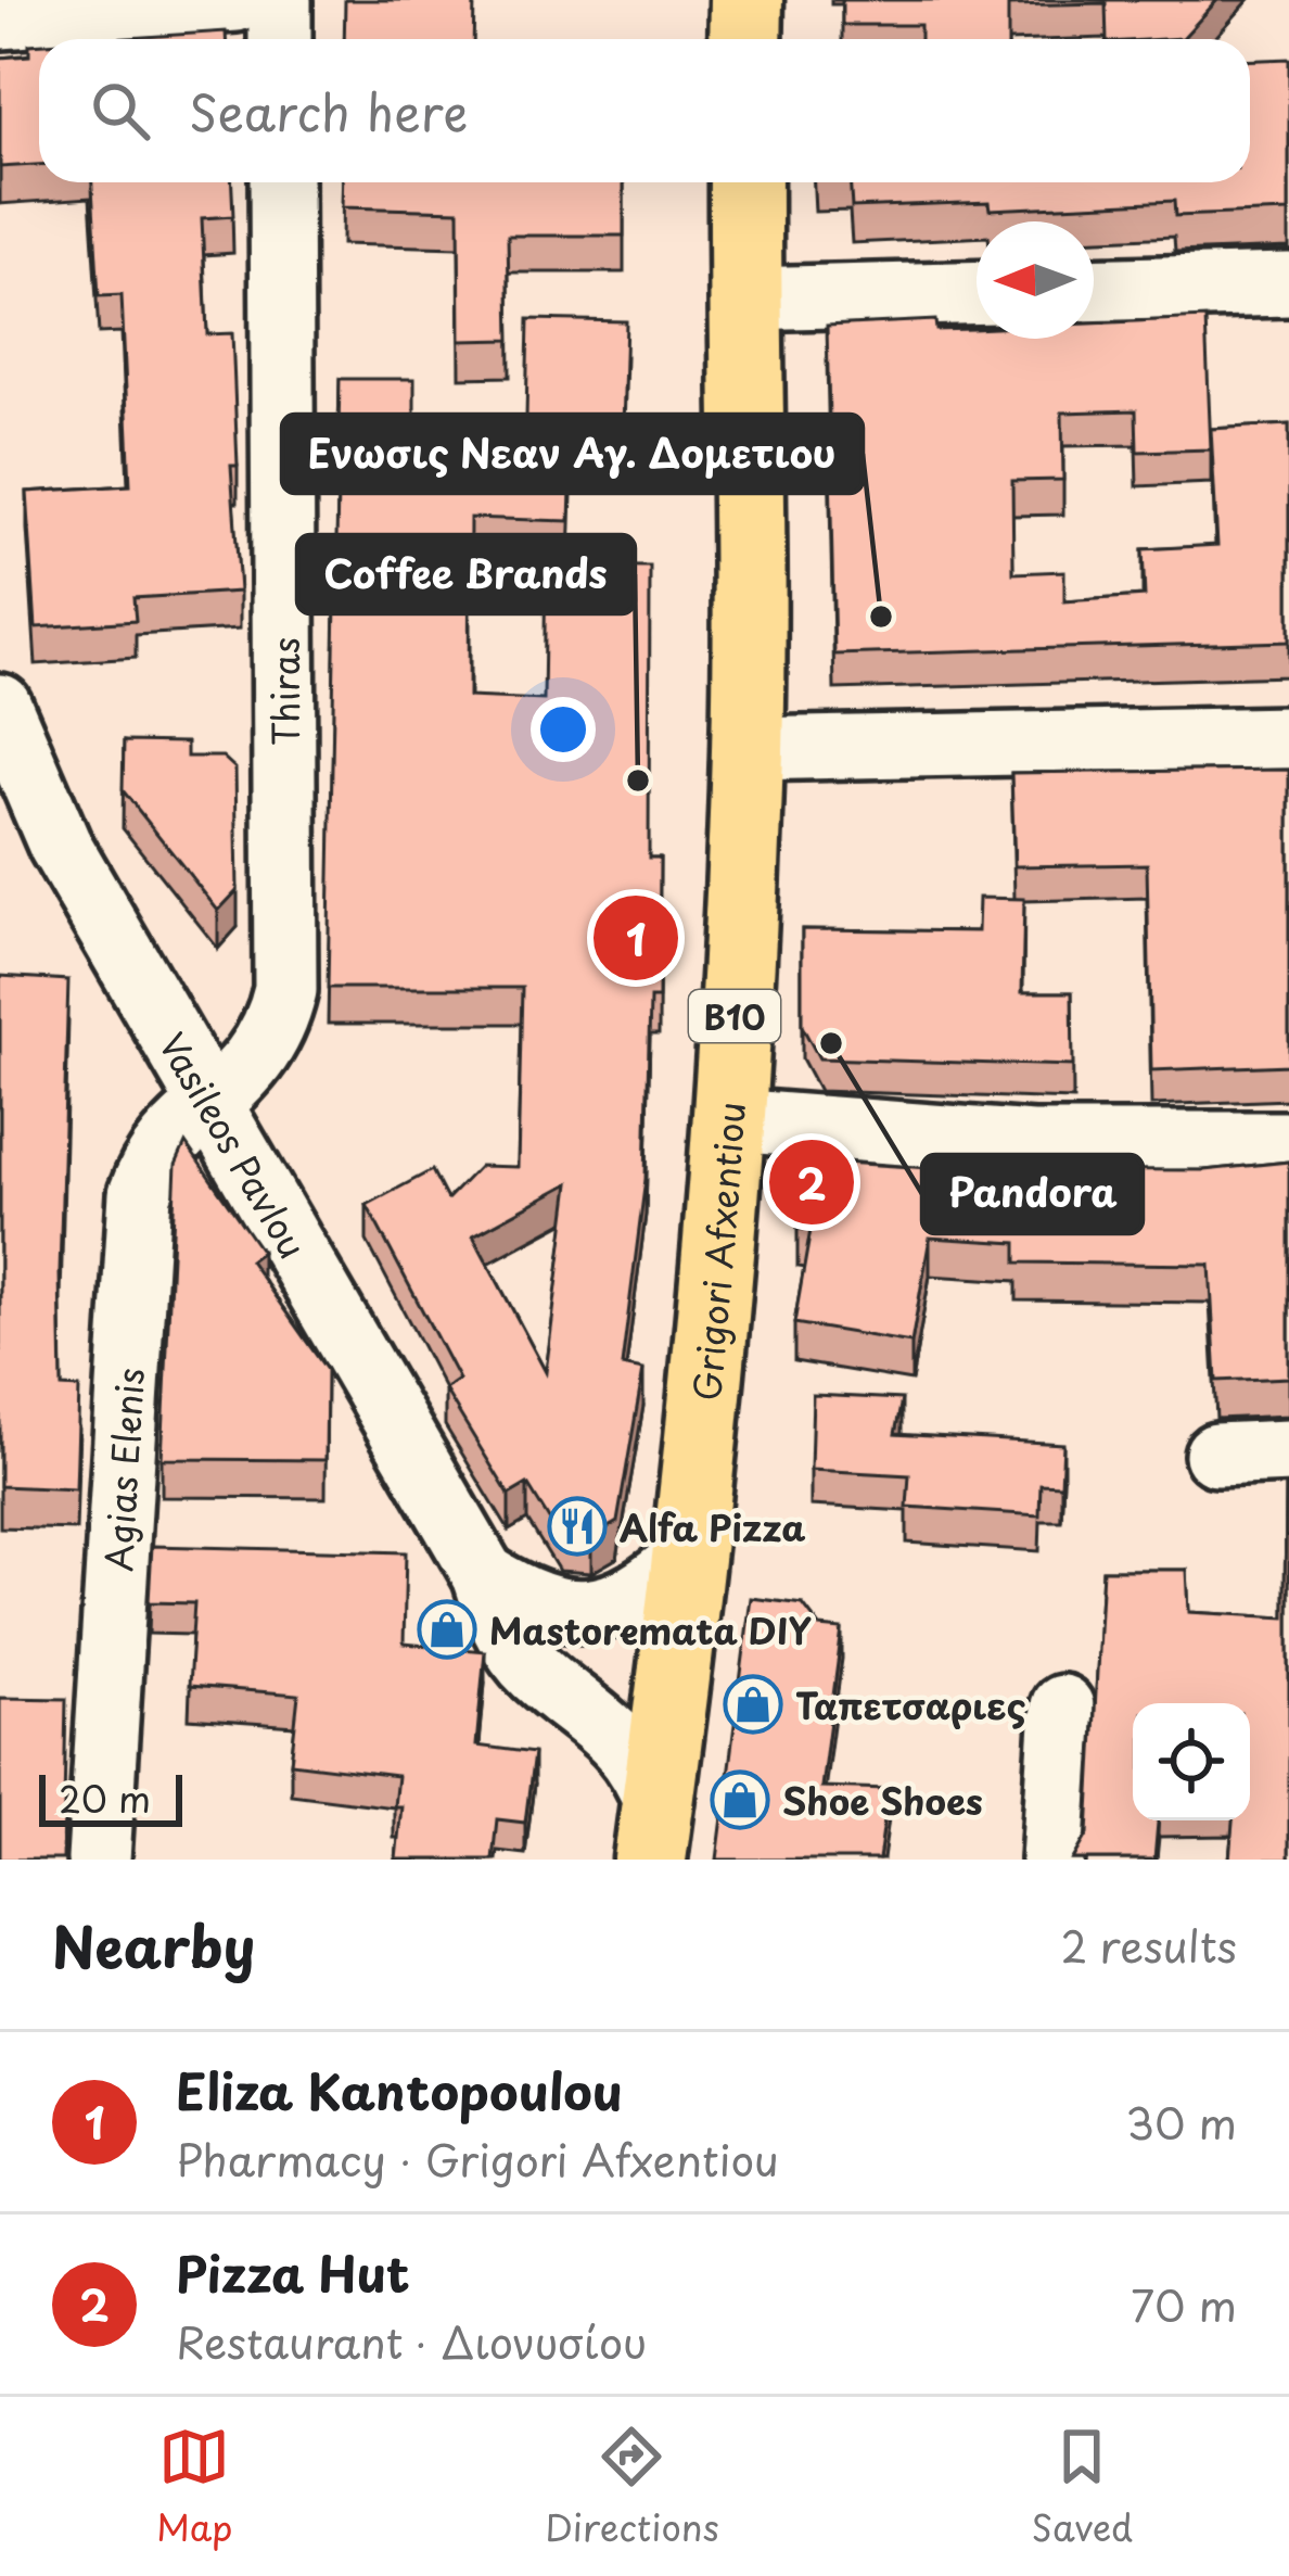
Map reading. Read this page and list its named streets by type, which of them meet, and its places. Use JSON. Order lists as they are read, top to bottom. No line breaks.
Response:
{"streets":{"main road":["B10","Grigori Afxentiou"],"street":["Thiras","Vasileos Pavlou","Agias Elenis"]},"crossings":[["Thiras","Vasileos Pavlou"],["Thiras","Agias Elenis"],["Vasileos Pavlou","Grigori Afxentiou"],["Vasileos Pavlou","Agias Elenis"]],"places":{"other":["Ενωσις Νεαν Αγ. Δομετιου","Coffee Brands","Pandora"],"restaurant":["Alfa Pizza"],"shop":["Mastoremata DIY","Ταπετσαριες","Shoe Shoes"]},"scale_bar":"20 m","north":"left","page":{"search":"Search here","pins":["1","2"],"scale":"20 m","heading":["Nearby","2 results"],"list":[{"mark":"1","name":"Eliza Kantopoulou","note":"Pharmacy · Grigori Afxentiou","value":"30 m"},{"mark":"2","name":"Pizza Hut","note":"Restaurant · Διονυσίου","value":"70 m"}],"nav":["Map","Directions","Saved"]}}
